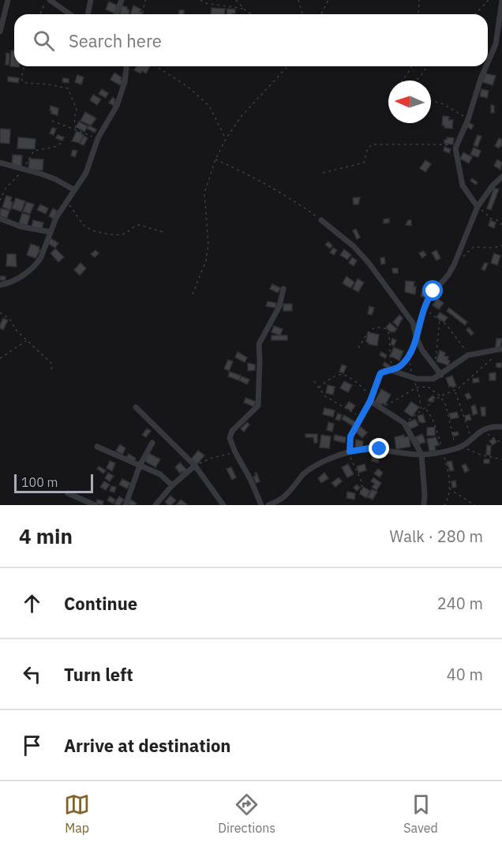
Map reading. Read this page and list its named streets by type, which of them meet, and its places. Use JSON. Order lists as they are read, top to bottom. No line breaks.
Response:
{"scale_bar":"100 m","north":"left","page":{"search":"Search here","scale":"100 m","heading":["4 min","Walk · 280 m"],"list":[["Continue","240 m"],["Turn left","40 m"],"Arrive at destination"],"nav":["Map","Directions","Saved"]}}
